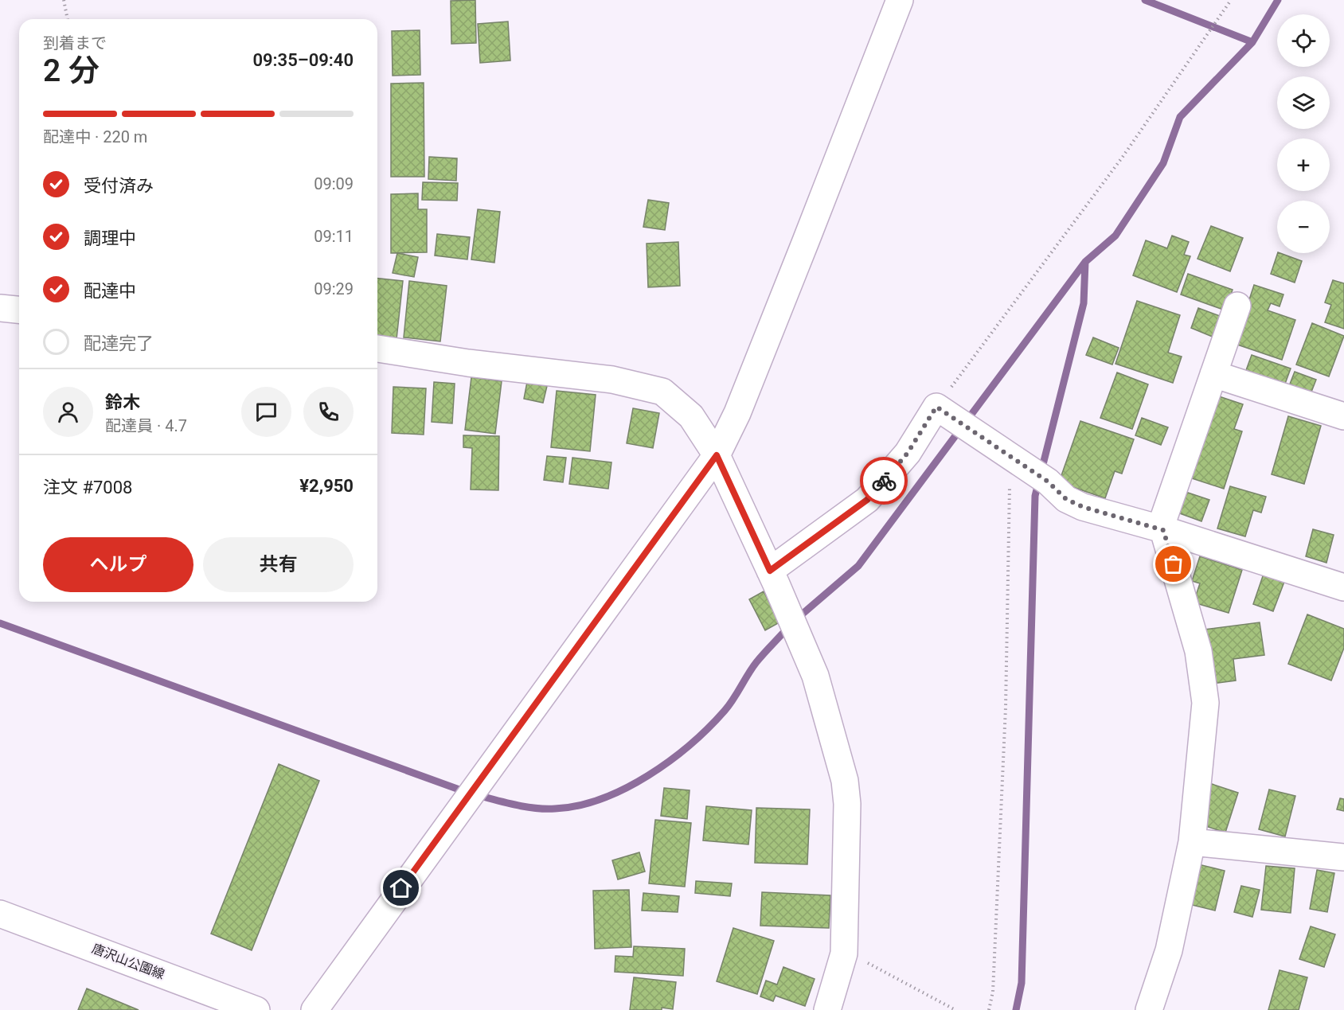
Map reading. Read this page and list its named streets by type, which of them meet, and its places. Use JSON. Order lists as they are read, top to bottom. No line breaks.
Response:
{"streets":{"street":["唐沢山公園線"]},"page":{"map_buttons":["+","−"],"heading":["2 分","到着まで","09:35–09:40"],"panel":["鈴木","配達員 · 4.7","注文 #7008","¥2,950"],"bar":"配達中 · 220 m","list":[["受付済み","09:09"],["調理中","09:11"],["配達中","09:29"],"配達完了"],"buttons":["ヘルプ","共有"]}}
